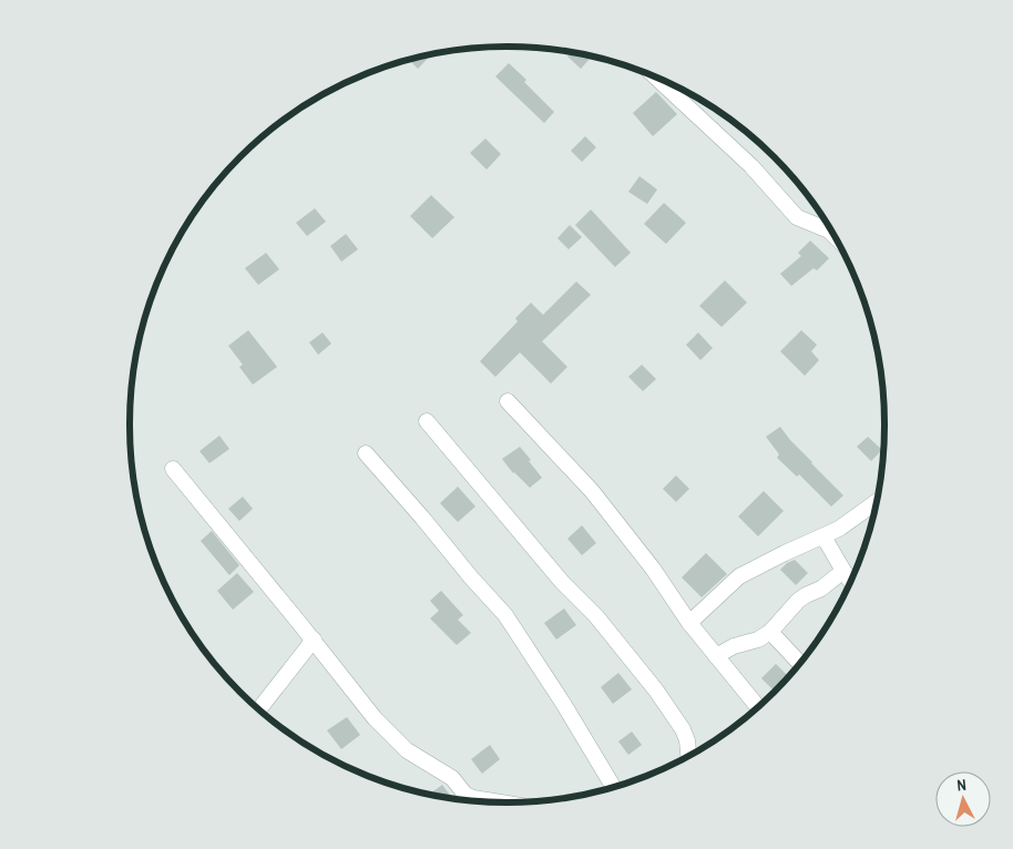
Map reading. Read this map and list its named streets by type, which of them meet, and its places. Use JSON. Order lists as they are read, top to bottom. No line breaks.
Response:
{"north":"top"}
